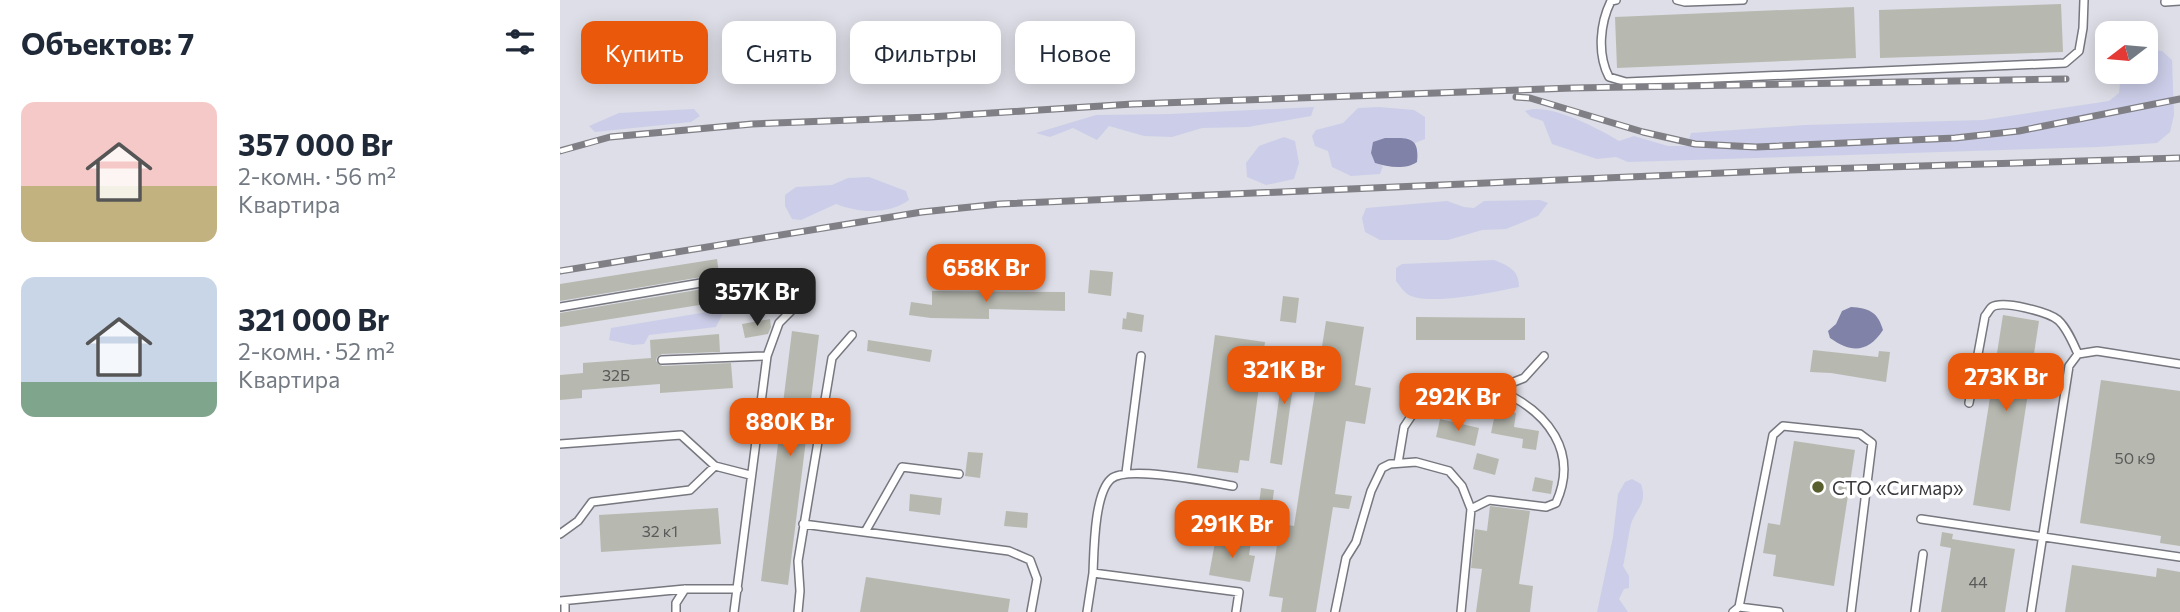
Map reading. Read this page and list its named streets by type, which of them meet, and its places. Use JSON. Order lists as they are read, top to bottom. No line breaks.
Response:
{"places":["СТО «Сигмар»"],"house_numbers":["32Б","50 к9","32 к1","44"],"north":"left","page":{"heading":"Объектов: 7","chip":["Купить","Снять","Фильтры","Новое"],"list":[{"name":"357 000 Br","note":"2-комн. · 56 m² · Квартира"},{"name":"321 000 Br","note":"2-комн. · 52 m² · Квартира"}],"price":["658K Br","357K Br","321K Br","273K Br","292K Br","880K Br","291K Br"]}}
